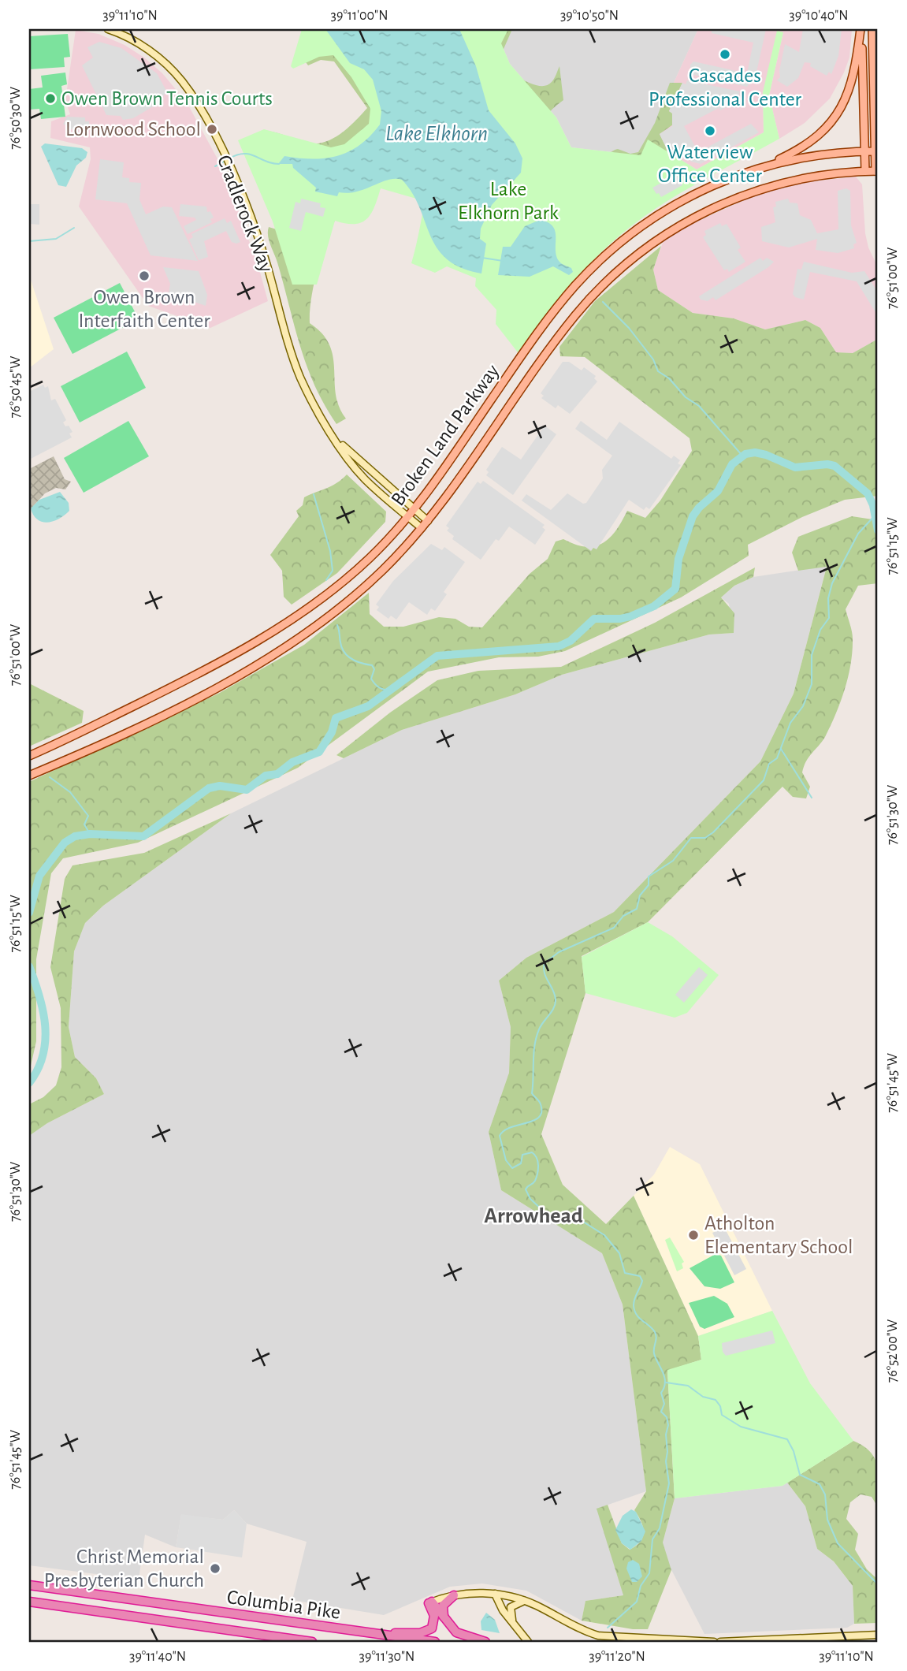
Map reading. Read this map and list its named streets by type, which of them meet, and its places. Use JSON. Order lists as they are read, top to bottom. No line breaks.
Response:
{"streets":{"highway":["Columbia Pike"],"main road":["Broken Land Parkway"],"street":["Cradlerock Way"]},"crossings":[["Cradlerock Way","Broken Land Parkway"]],"districts":["Arrowhead"],"water":["Lake Elkhorn"],"parks":["Lake Elkhorn Park"],"places":["Cascades Professional Center","Owen Brown Tennis Courts","Lornwood School","Waterview Office Center","Owen Brown Interfaith Center","Atholton Elementary School","Christ Memorial Presbyterian Church"],"coordinates":["39°11'10\"N","39°11'00\"N","39°10'50\"N","39°10'40\"N","76°50'30\"W","76°51'00\"W","76°50'45\"W","76°51'15\"W","76°51'30\"W","76°51'45\"W","76°52'00\"W","39°11'40\"N","39°11'30\"N","39°11'20\"N"]}
